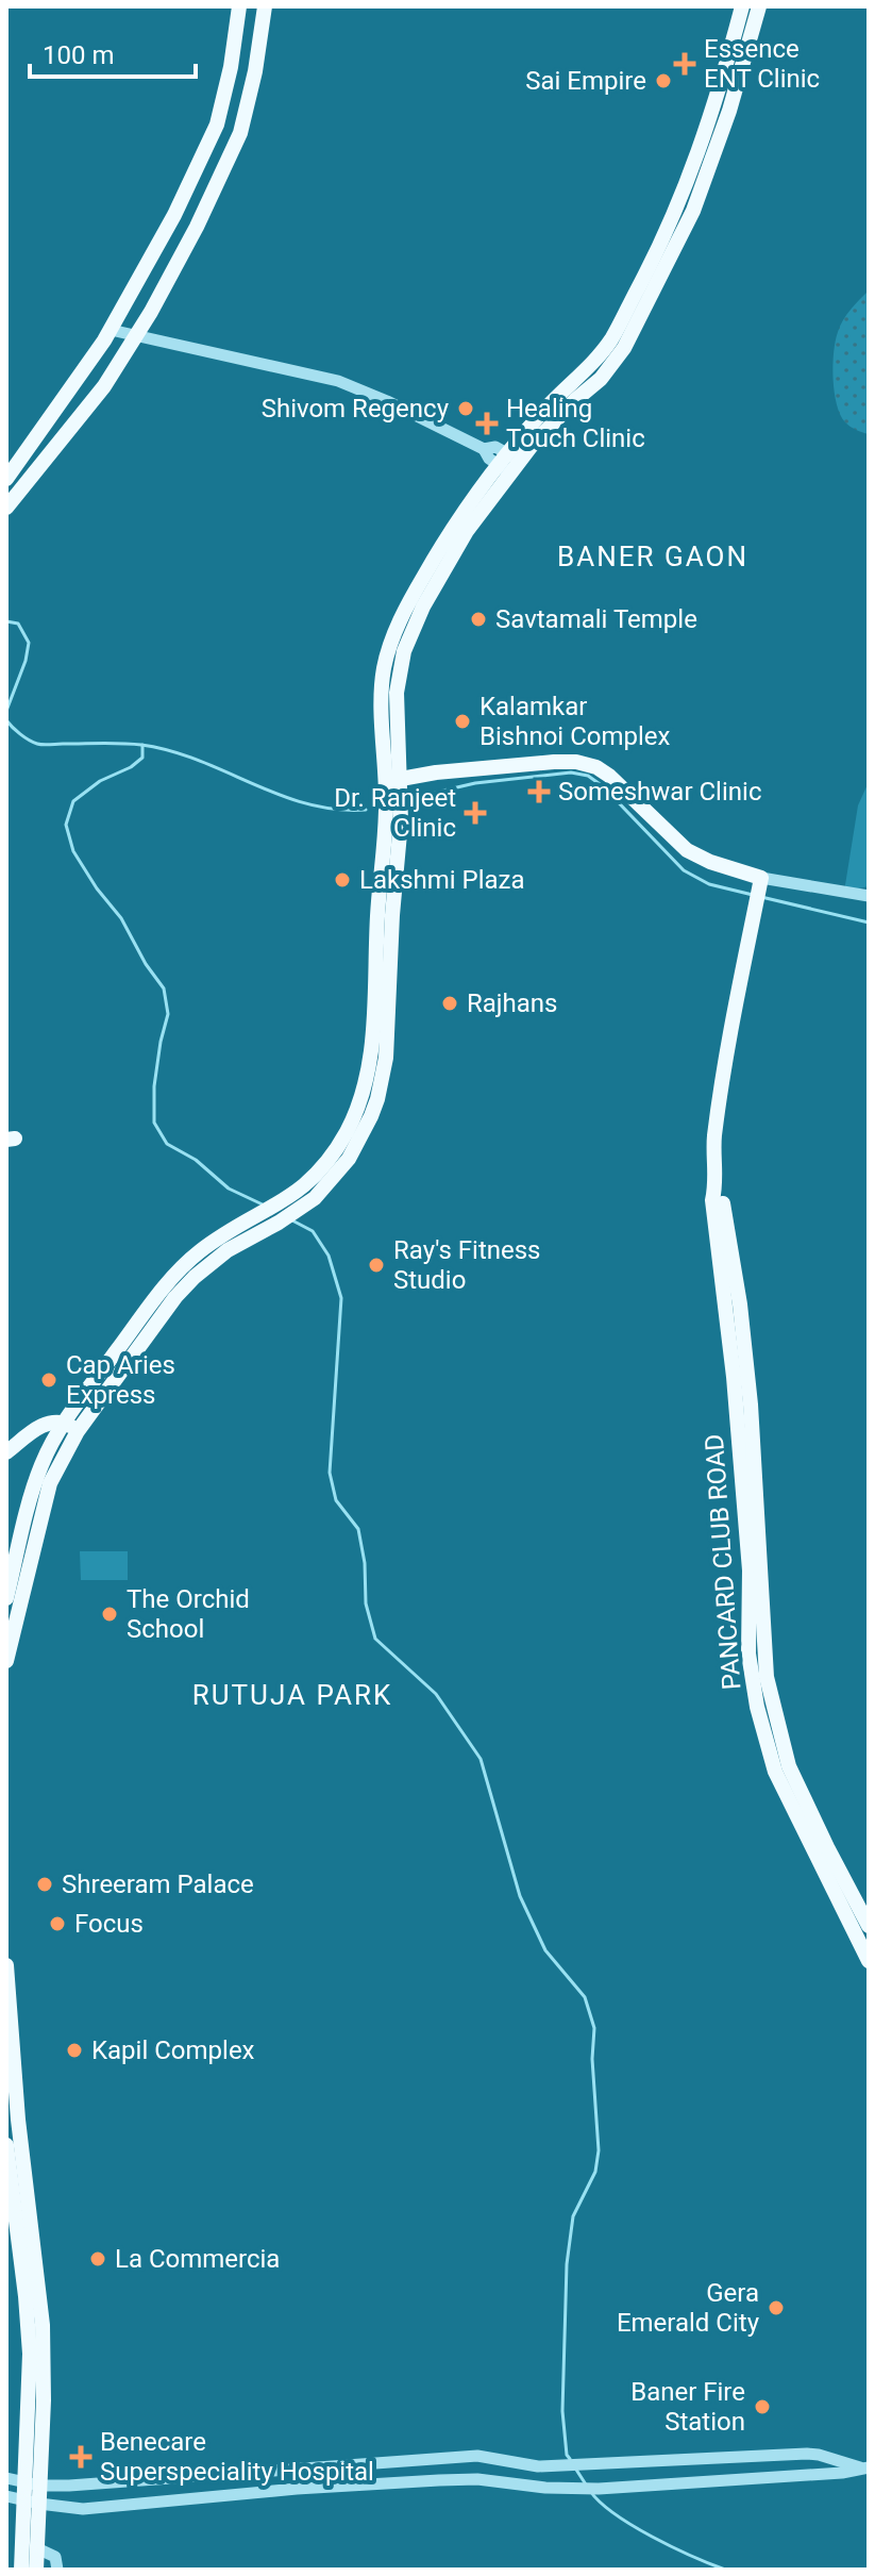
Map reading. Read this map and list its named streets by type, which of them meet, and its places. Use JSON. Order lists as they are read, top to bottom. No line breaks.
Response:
{"streets":{"main road":["PANCARD CLUB ROAD"]},"districts":["BANER GAON","RUTUJA PARK"],"places":{"health":["Essence ENT Clinic","Healing Touch Clinic","Someshwar Clinic","Dr. Ranjeet Clinic","Benecare Superspeciality Hospital"],"other":["Sai Empire","Shivom Regency","Savtamali Temple","Kalamkar Bishnoi Complex","Lakshmi Plaza","Rajhans","Ray's Fitness Studio","Cap Aries Express","The Orchid School","Shreeram Palace","Focus","Kapil Complex","La Commercia","Gera Emerald City","Baner Fire Station"]},"scale_bar":"100 m"}
